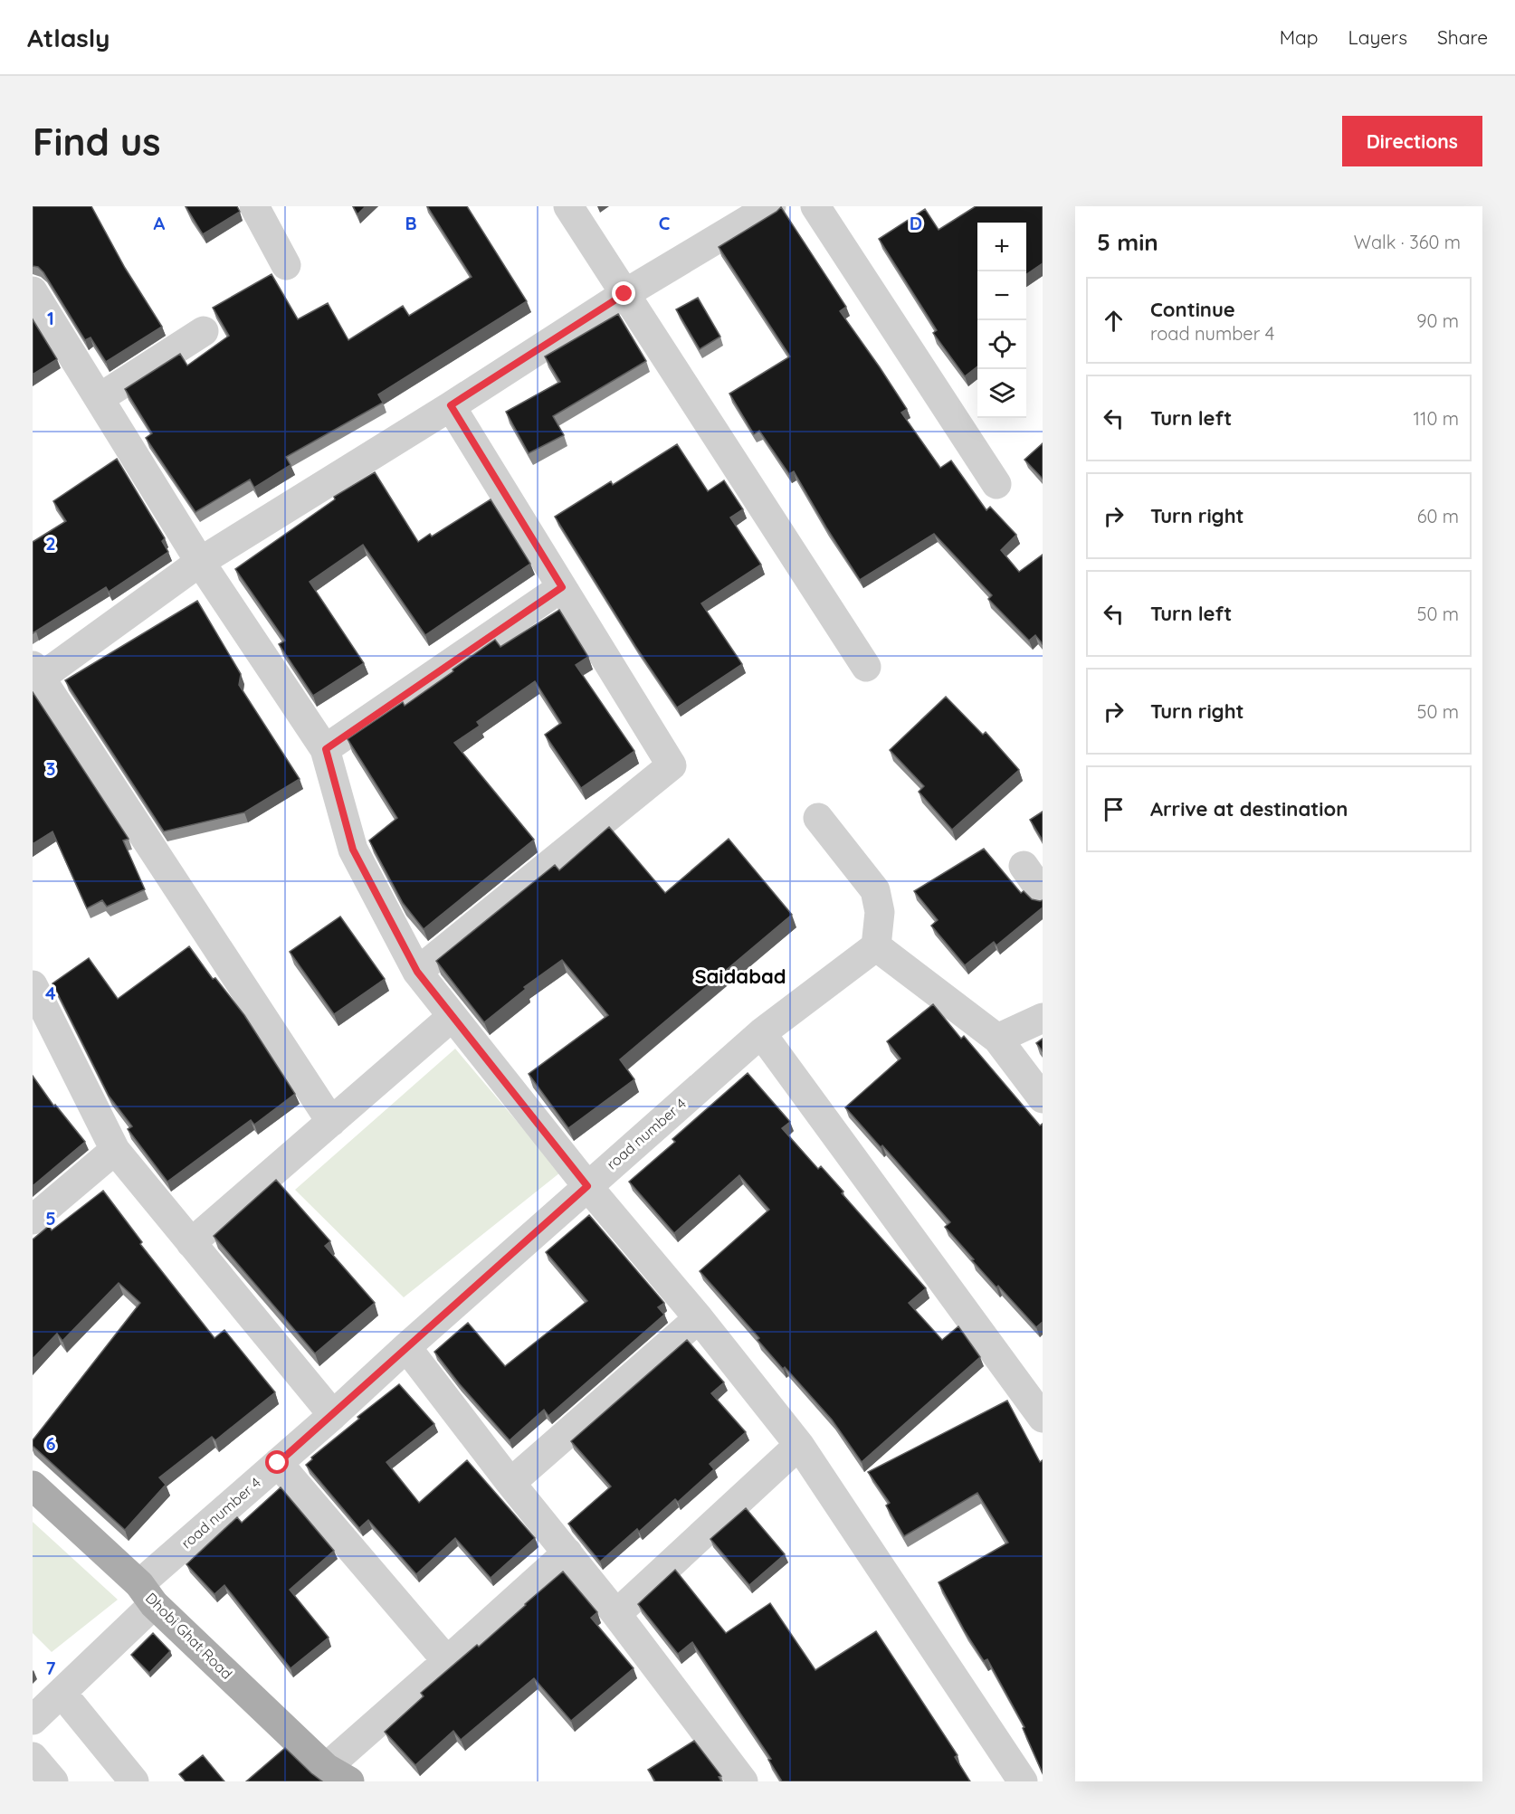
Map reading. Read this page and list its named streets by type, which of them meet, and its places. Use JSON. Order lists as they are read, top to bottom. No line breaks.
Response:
{"streets":{"main road":["Dhobi Ghat Road"],"street":["road number 4"]},"crossings":[["road number 4","Dhobi Ghat Road"]],"districts":["Saidabad"],"page":{"header":"Atlasly","nav":["Map","Layers","Share"],"buttons":"Directions","title":"Find us","heading":["5 min","Walk · 360 m"],"map_buttons":["+","−"],"list":[["Continue","road number 4","90 m"],["Turn left","110 m"],["Turn right","60 m"],["Turn left","50 m"],["Turn right","50 m"],"Arrive at destination"]},"grid":{"columns":["A","B","C","D"],"rows":["1","2","3","4","5","6","7"]}}
